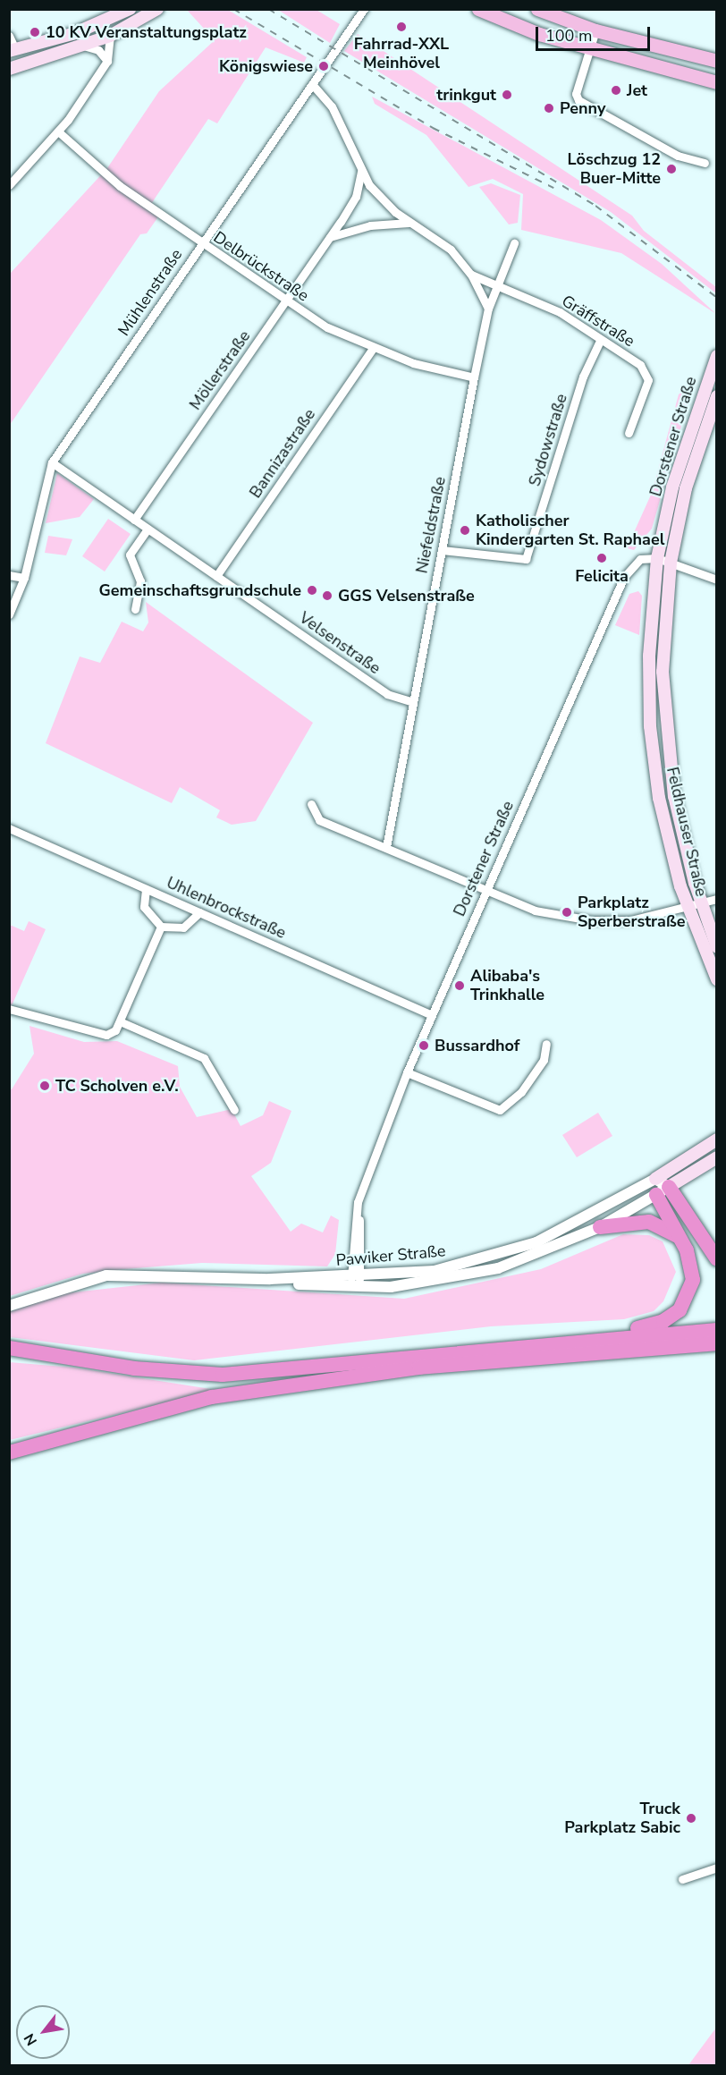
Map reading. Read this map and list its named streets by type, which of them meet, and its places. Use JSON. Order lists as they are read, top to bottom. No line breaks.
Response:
{"streets":{"main road":["Dorstener Straße","Feldhauser Straße","Pawiker Straße"],"street":["Delbrückstraße","Mühlenstraße","Gräffstraße","Möllerstraße","Sydowstraße","Bannizastraße","Niefeldstraße","Velsenstraße","Uhlenbrockstraße"]},"crossings":[["Delbrückstraße","Mühlenstraße"],["Delbrückstraße","Möllerstraße"],["Delbrückstraße","Bannizastraße"],["Delbrückstraße","Niefeldstraße"],["Mühlenstraße","Velsenstraße"],["Gräffstraße","Sydowstraße"],["Gräffstraße","Niefeldstraße"],["Möllerstraße","Velsenstraße"],["Dorstener Straße","Feldhauser Straße"],["Dorstener Straße","Uhlenbrockstraße"],["Dorstener Straße","Pawiker Straße"],["Sydowstraße","Niefeldstraße"],["Bannizastraße","Velsenstraße"],["Niefeldstraße","Velsenstraße"]],"places":["Fahrrad-XXL Meinhövel","10 KV Veranstaltungsplatz","Königswiese","Jet","trinkgut","Penny","Löschzug 12 Buer-Mitte","Katholischer Kindergarten St. Raphael","Felicita","Gemeinschaftsgrundschule","GGS Velsenstraße","Parkplatz Sperberstraße","Alibaba's Trinkhalle","Bussardhof","TC Scholven e.V.","Truck Parkplatz Sabic"],"scale_bar":"100 m","north":"bottom left"}
